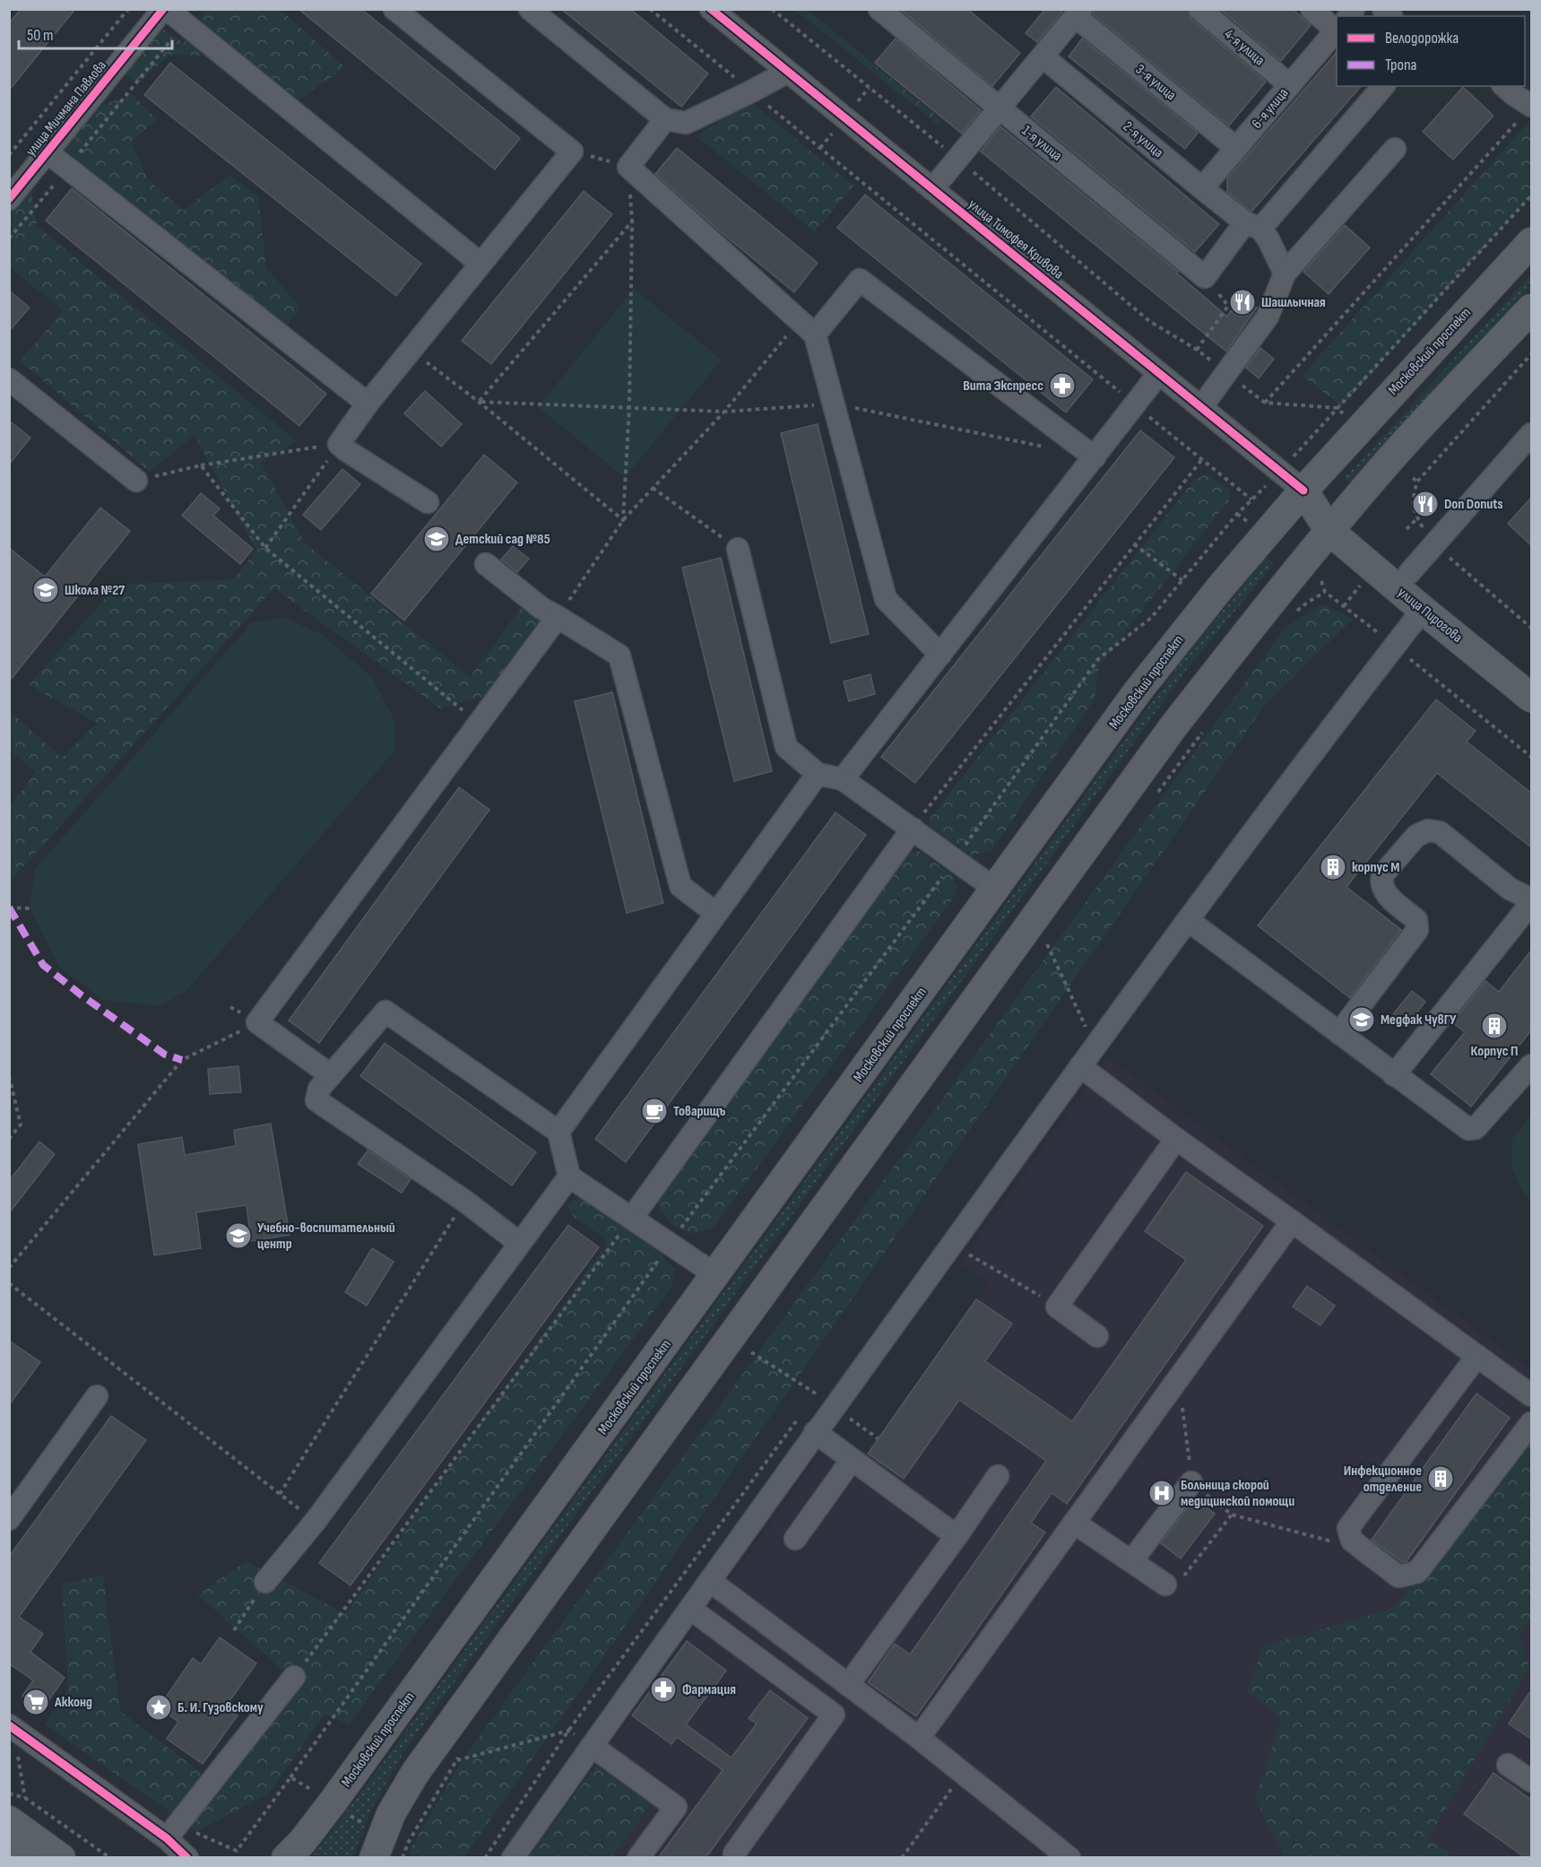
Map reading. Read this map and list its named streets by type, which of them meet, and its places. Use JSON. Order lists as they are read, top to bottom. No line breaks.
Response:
{"streets":{"main road":["Московский проспект","улица Пирогова"],"street":["4-я улица","3-я улица","улица Мичмана Павлова","6-я улица","2-я улица","1-я улица","улица Тимофея Кривова"]},"crossings":[["4-я улица","6-я улица"],["3-я улица","6-я улица"],["6-я улица","2-я улица"],["улица Тимофея Кривова","Московский проспект"]],"places":{"restaurant":["Шашлычная","Don Donuts"],"pharmacy":["Вита Экспресс","Фармация"],"school or university":["Детский сад №85","Школа №27","Медфак ЧувГУ","Учебно-воспитательный центр"],"building":["корпус М","Корпус П","Инфекционное отделение"],"cafe":["Товарищъ"],"hospital":["Больница скорой медицинской помощи"],"supermarket":["Акконд"],"place":["Б. И. Гузовскому"]},"legend":["Велодорожка","Тропа"],"scale_bar":"50 m"}
